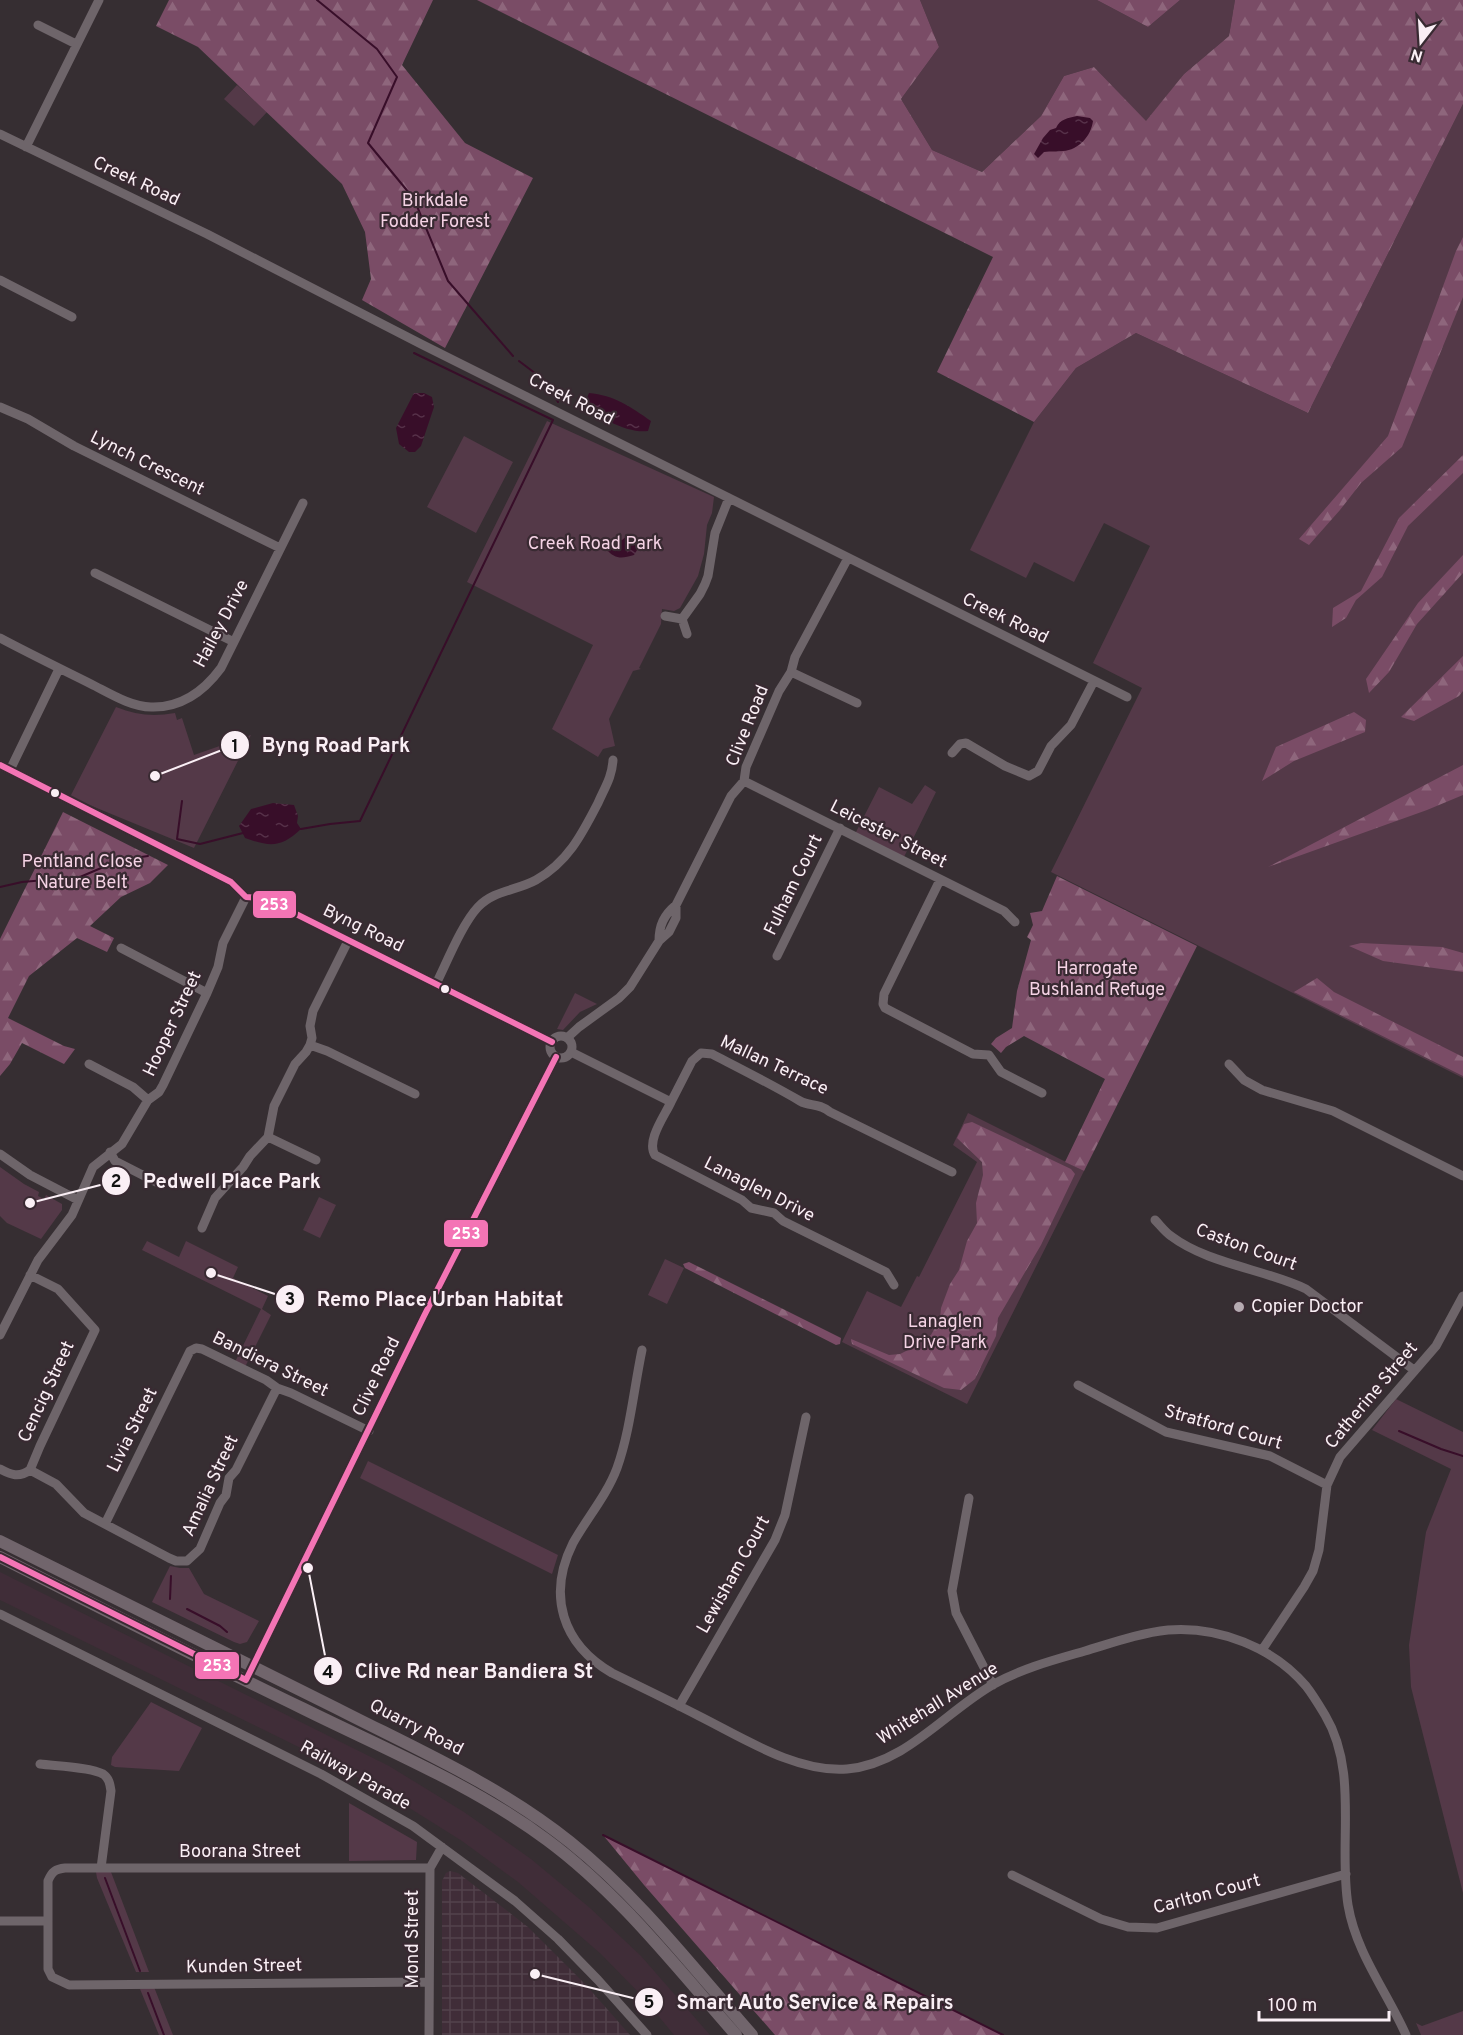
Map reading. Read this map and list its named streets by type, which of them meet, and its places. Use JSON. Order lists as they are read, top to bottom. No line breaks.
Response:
{"streets":{"main road":["Quarry Road"],"street":["Creek Road","Lynch Crescent","Hailey Drive","Clive Road","Leicester Street","Fulham Court","Byng Road","Hooper Street","Mallan Terrace","Lanaglen Drive","Caston Court","Bandiera Street","Cencig Street","Catherine Street","Stratford Court","Livia Street","Amalia Street","Lewisham Court","Whitehall Avenue","Railway Parade","Boorana Street","Carlton Court","Mond Street","Kunden Street"]},"crossings":[["Creek Road","Clive Road"],["Lynch Crescent","Hailey Drive"],["Clive Road","Leicester Street"],["Clive Road","Byng Road"],["Clive Road","Bandiera Street"],["Clive Road","Quarry Road"],["Leicester Street","Fulham Court"],["Byng Road","Hooper Street"],["Hooper Street","Cencig Street"],["Mallan Terrace","Lanaglen Drive"],["Caston Court","Catherine Street"],["Bandiera Street","Livia Street"],["Bandiera Street","Amalia Street"],["Cencig Street","Amalia Street"],["Catherine Street","Stratford Court"],["Catherine Street","Whitehall Avenue"],["Livia Street","Amalia Street"],["Lewisham Court","Whitehall Avenue"],["Whitehall Avenue","Carlton Court"],["Railway Parade","Mond Street"],["Boorana Street","Mond Street"],["Boorana Street","Kunden Street"],["Mond Street","Kunden Street"]],"parks":["Birkdale Fodder Forest","Creek Road Park","Pentland Close Nature Belt","Harrogate Bushland Refuge","Lanaglen Drive Park"],"places":["Byng Road Park","Pedwell Place Park","Remo Place Urban Habitat","Copier Doctor","Clive Rd near Bandiera St","Smart Auto Service & Repairs"],"lines":["transit line 253"],"scale_bar":"100 m","north":"bottom"}
